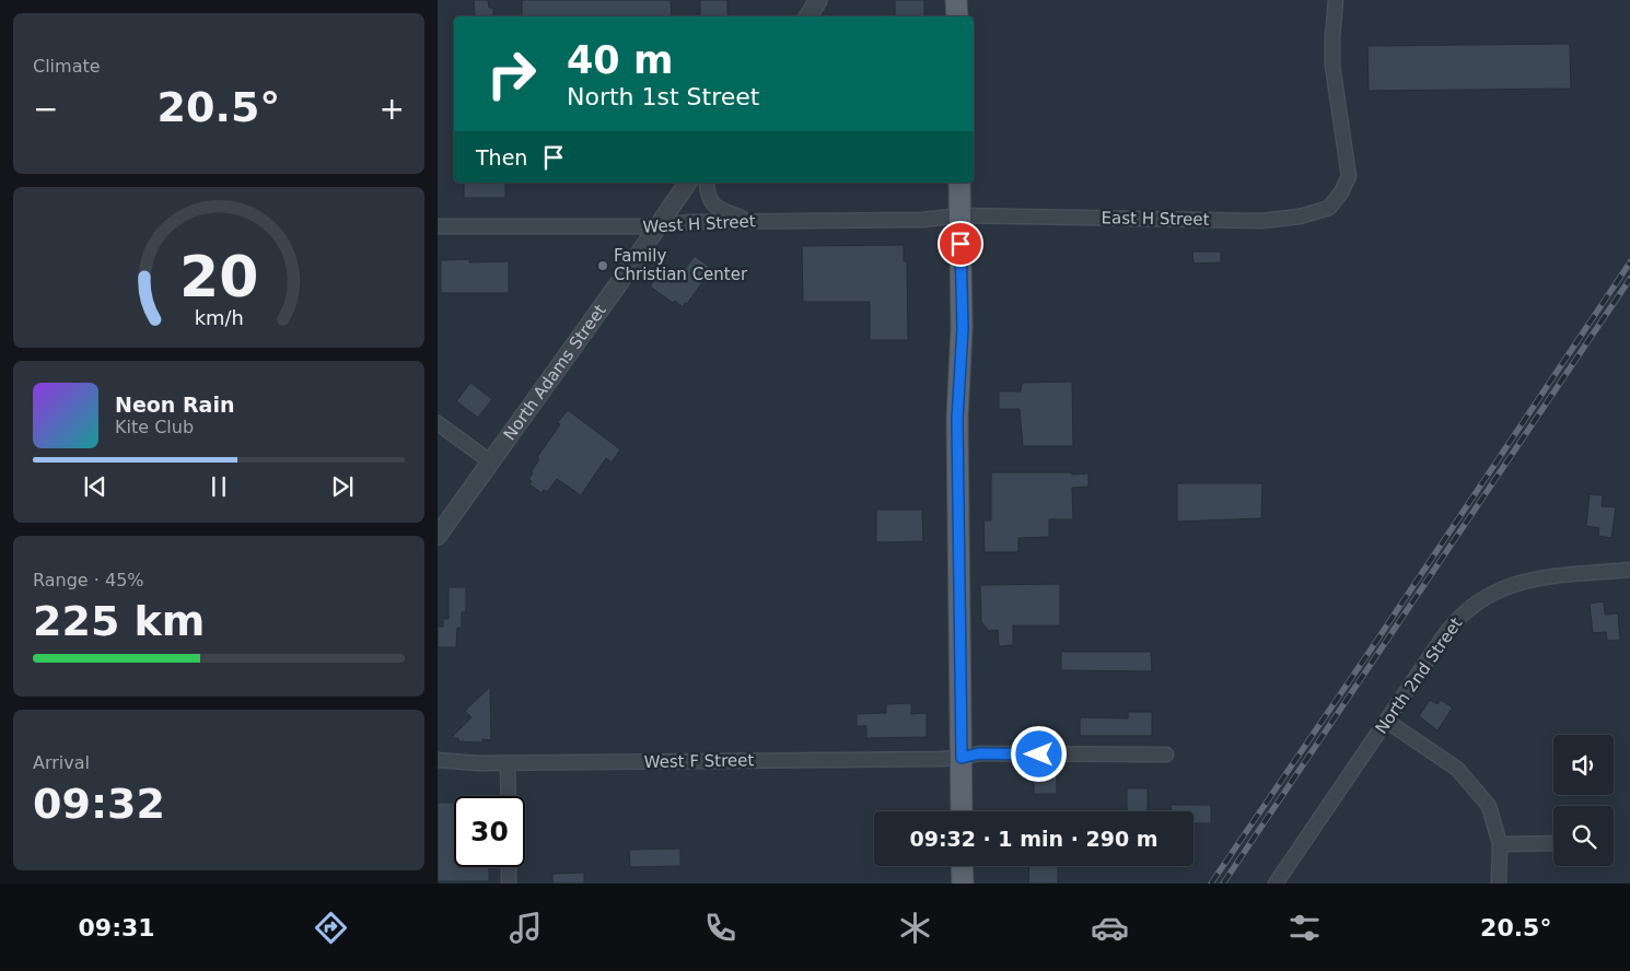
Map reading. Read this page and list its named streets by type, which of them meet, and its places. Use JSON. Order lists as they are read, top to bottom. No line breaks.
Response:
{"streets":{"street":["East H Street","West H Street","North Adams Street","North 2nd Street","West F Street"]},"crossings":[["East H Street","West H Street"],["West H Street","North Adams Street"]],"places":["Family Christian Center"],"page":{"tile":["Climate",["Range · 45%","225 km"],["Arrival","09:32"]],"turn":["40 m","North 1st Street"],"heat":["−","20.5°","+"],"then":"Then","song":["Neon Rain","Kite Club"],"limit":"30","trip":"09:32 · 1 min · 290 m","tabs":["09:31","20.5°"],"gauge":["20","km/h"]}}
